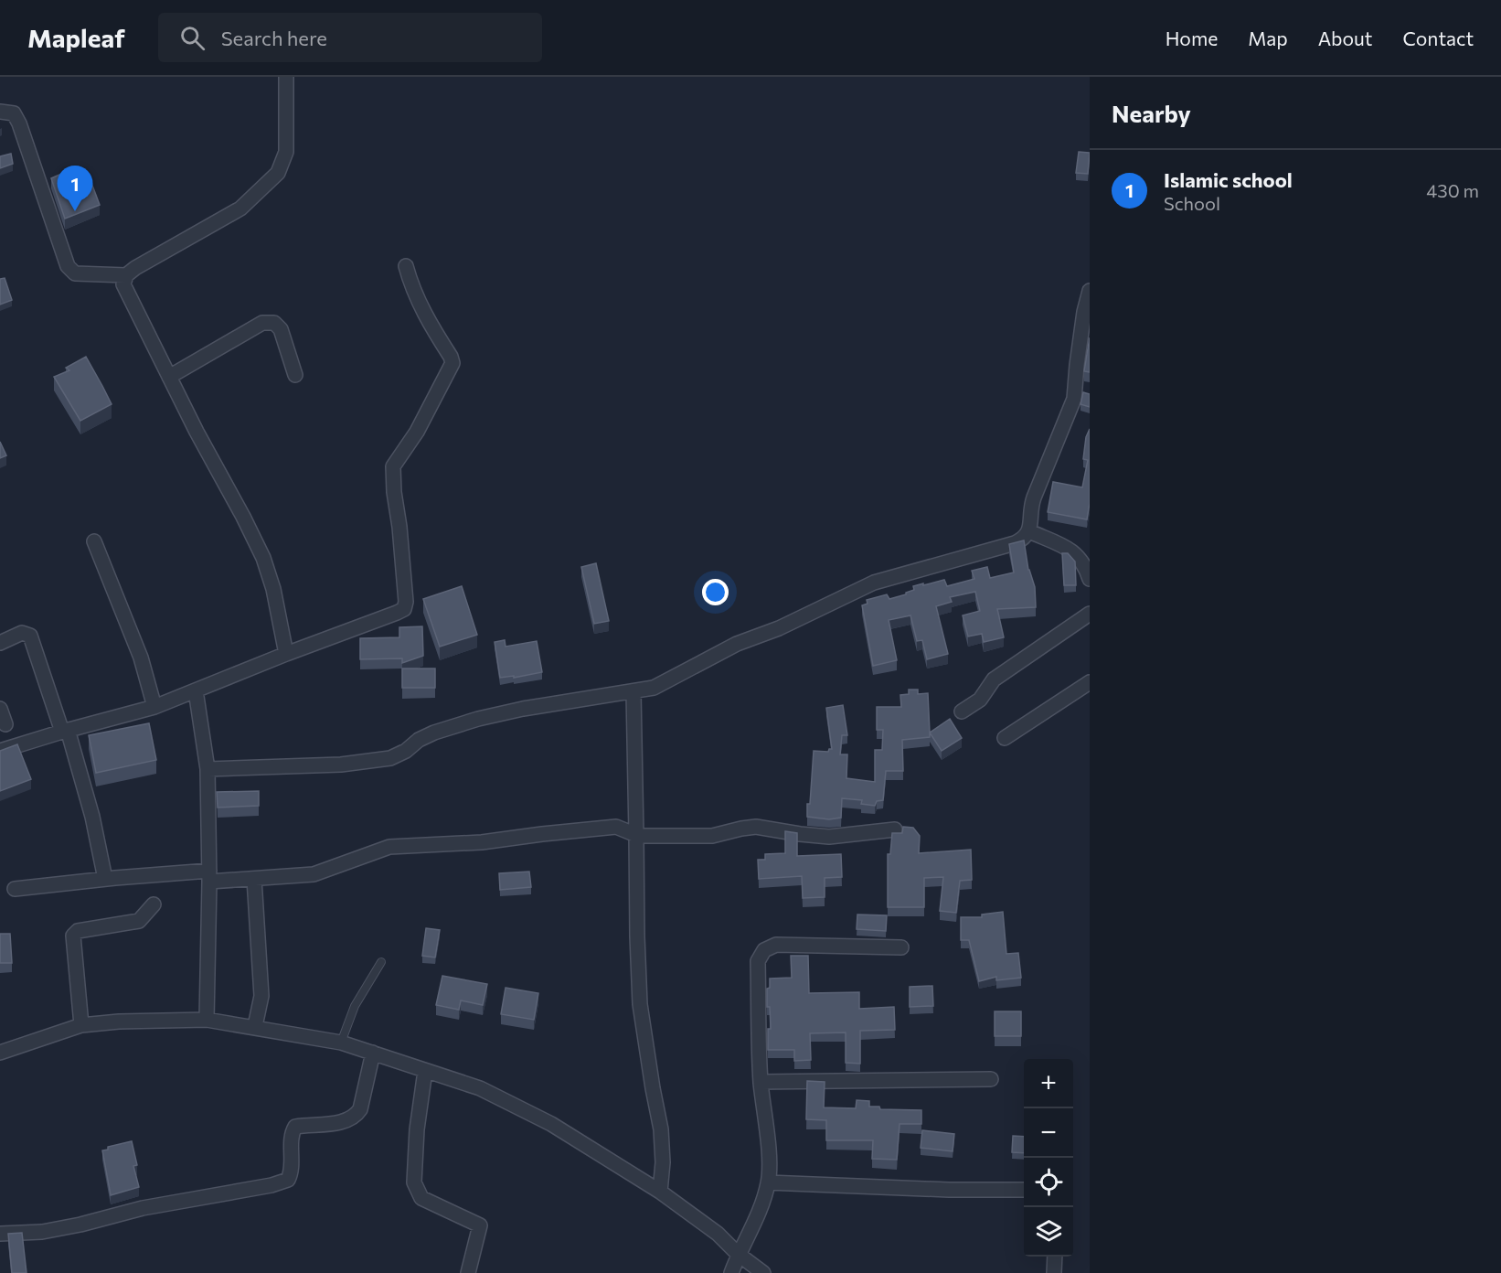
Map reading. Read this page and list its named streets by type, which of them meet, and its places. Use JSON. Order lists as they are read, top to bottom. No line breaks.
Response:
{"page":{"header":"Mapleaf","search":"Search here","nav":["Home","Map","About","Contact"],"heading":"Nearby","list":[{"mark":"1","name":"Islamic school","note":"School","value":"430 m"}],"pins":"1","map_buttons":["+","−"]}}
